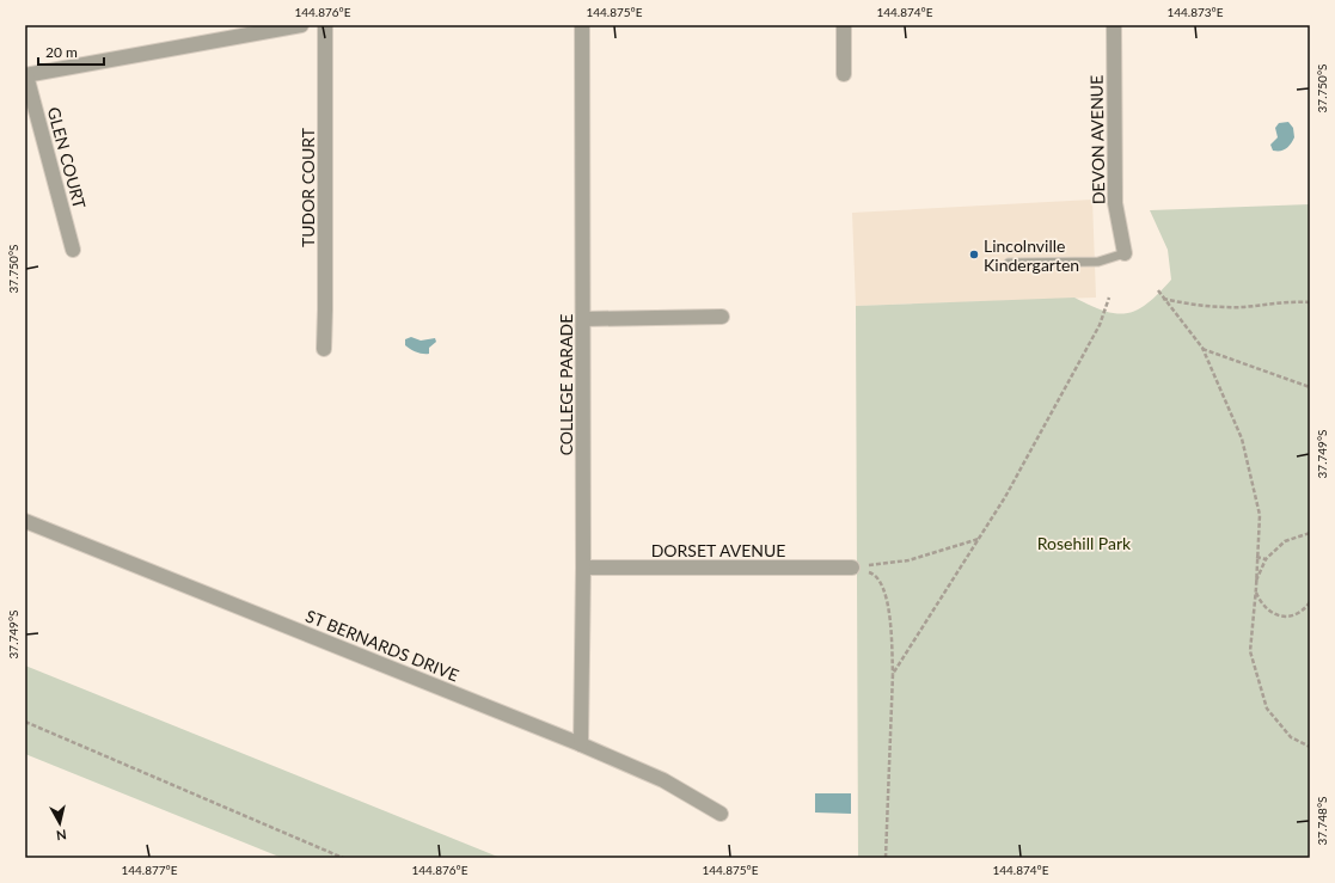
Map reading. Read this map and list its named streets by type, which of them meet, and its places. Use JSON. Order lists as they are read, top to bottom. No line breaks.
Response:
{"streets":{"street":["DEVON AVENUE","GLEN COURT","TUDOR COURT","COLLEGE PARADE","DORSET AVENUE","ST BERNARDS DRIVE"]},"crossings":[["COLLEGE PARADE","DORSET AVENUE"],["COLLEGE PARADE","ST BERNARDS DRIVE"]],"parks":["Rosehill Park"],"places":["Lincolnville Kindergarten"],"scale_bar":"20 m","north":"bottom","coordinates":["144.876°E","144.875°E","144.874°E","144.873°E","37.750°S","37.749°S","37.748°S","144.877°E"]}
